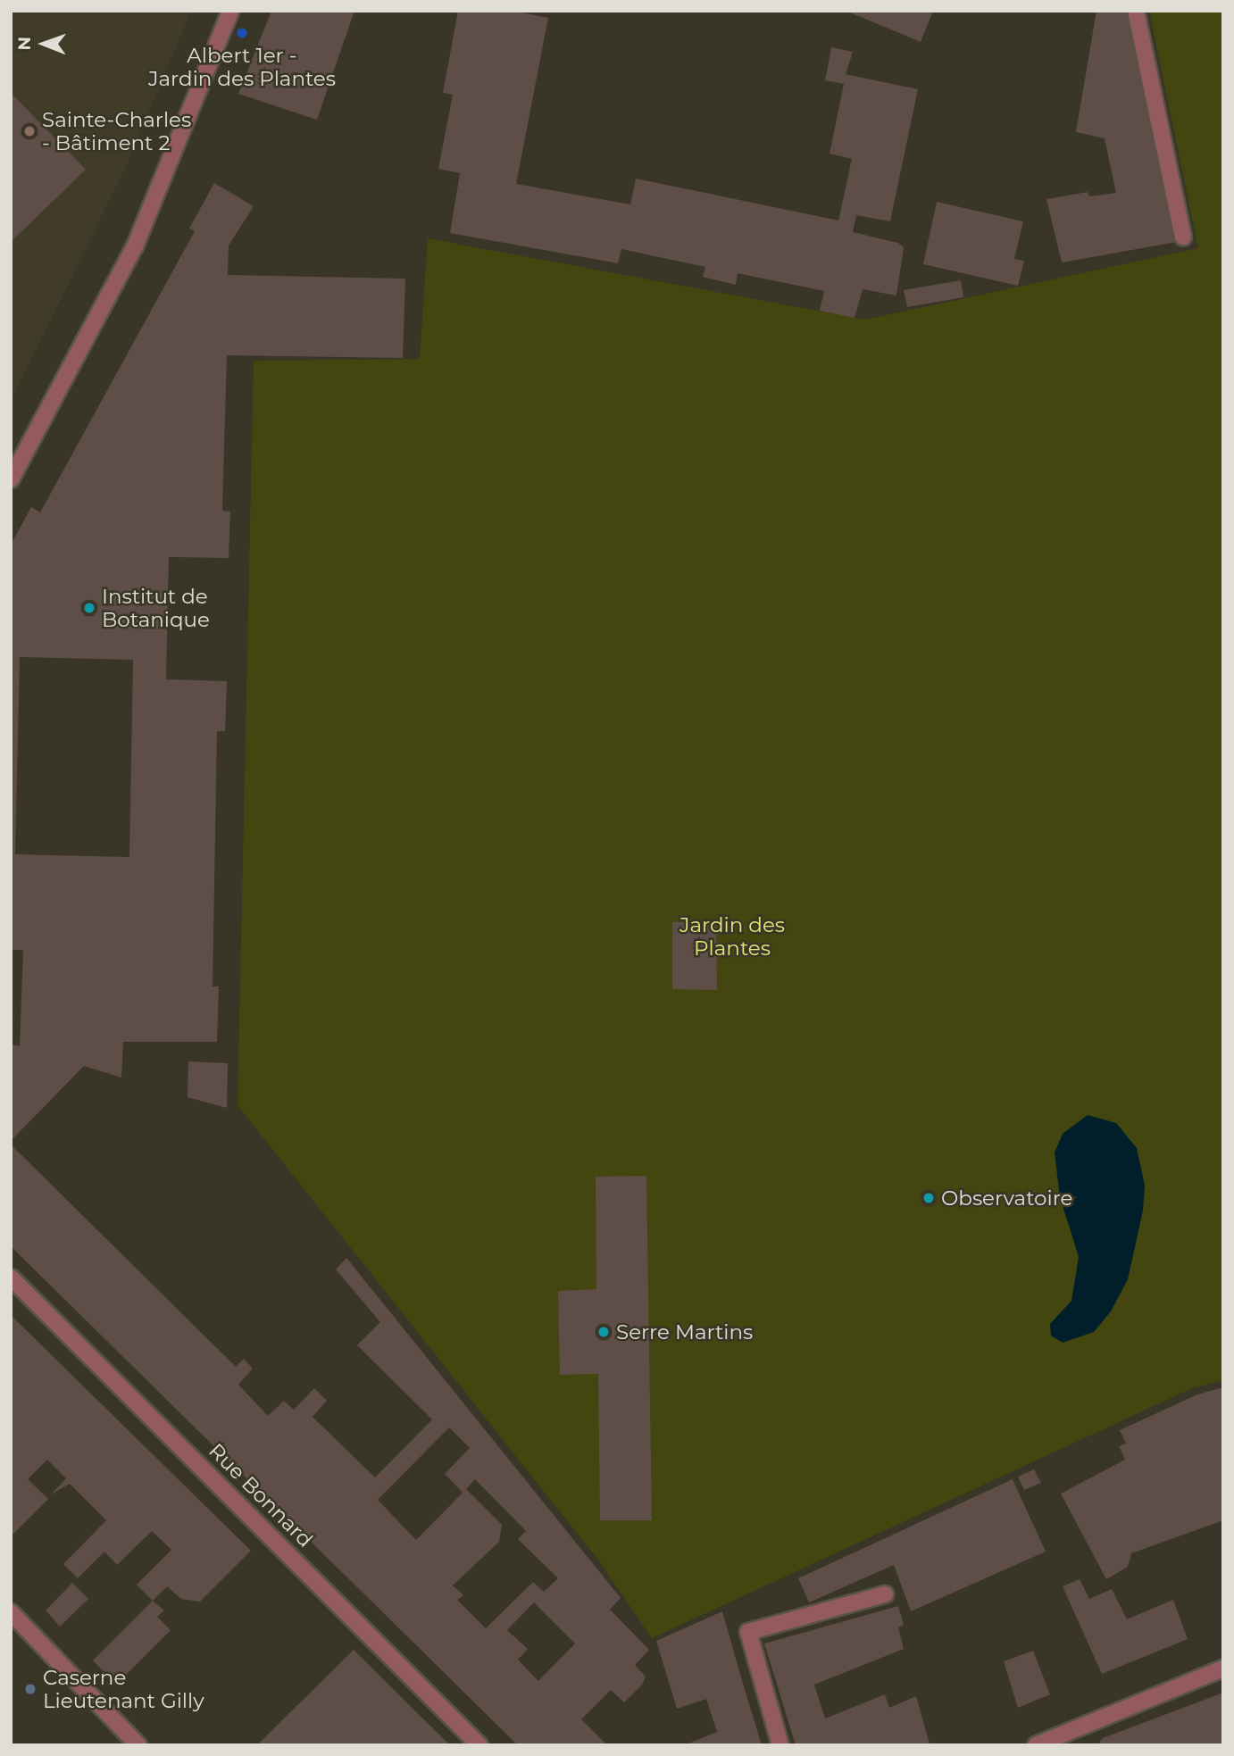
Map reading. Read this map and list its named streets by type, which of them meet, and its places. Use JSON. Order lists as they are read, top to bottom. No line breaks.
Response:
{"streets":{"street":["Rue Bonnard"]},"parks":["Jardin des Plantes"],"places":["Albert 1er - Jardin des Plantes","Sainte-Charles - Bâtiment 2","Institut de Botanique","Observatoire","Serre Martins","Caserne Lieutenant Gilly"],"north":"left"}
